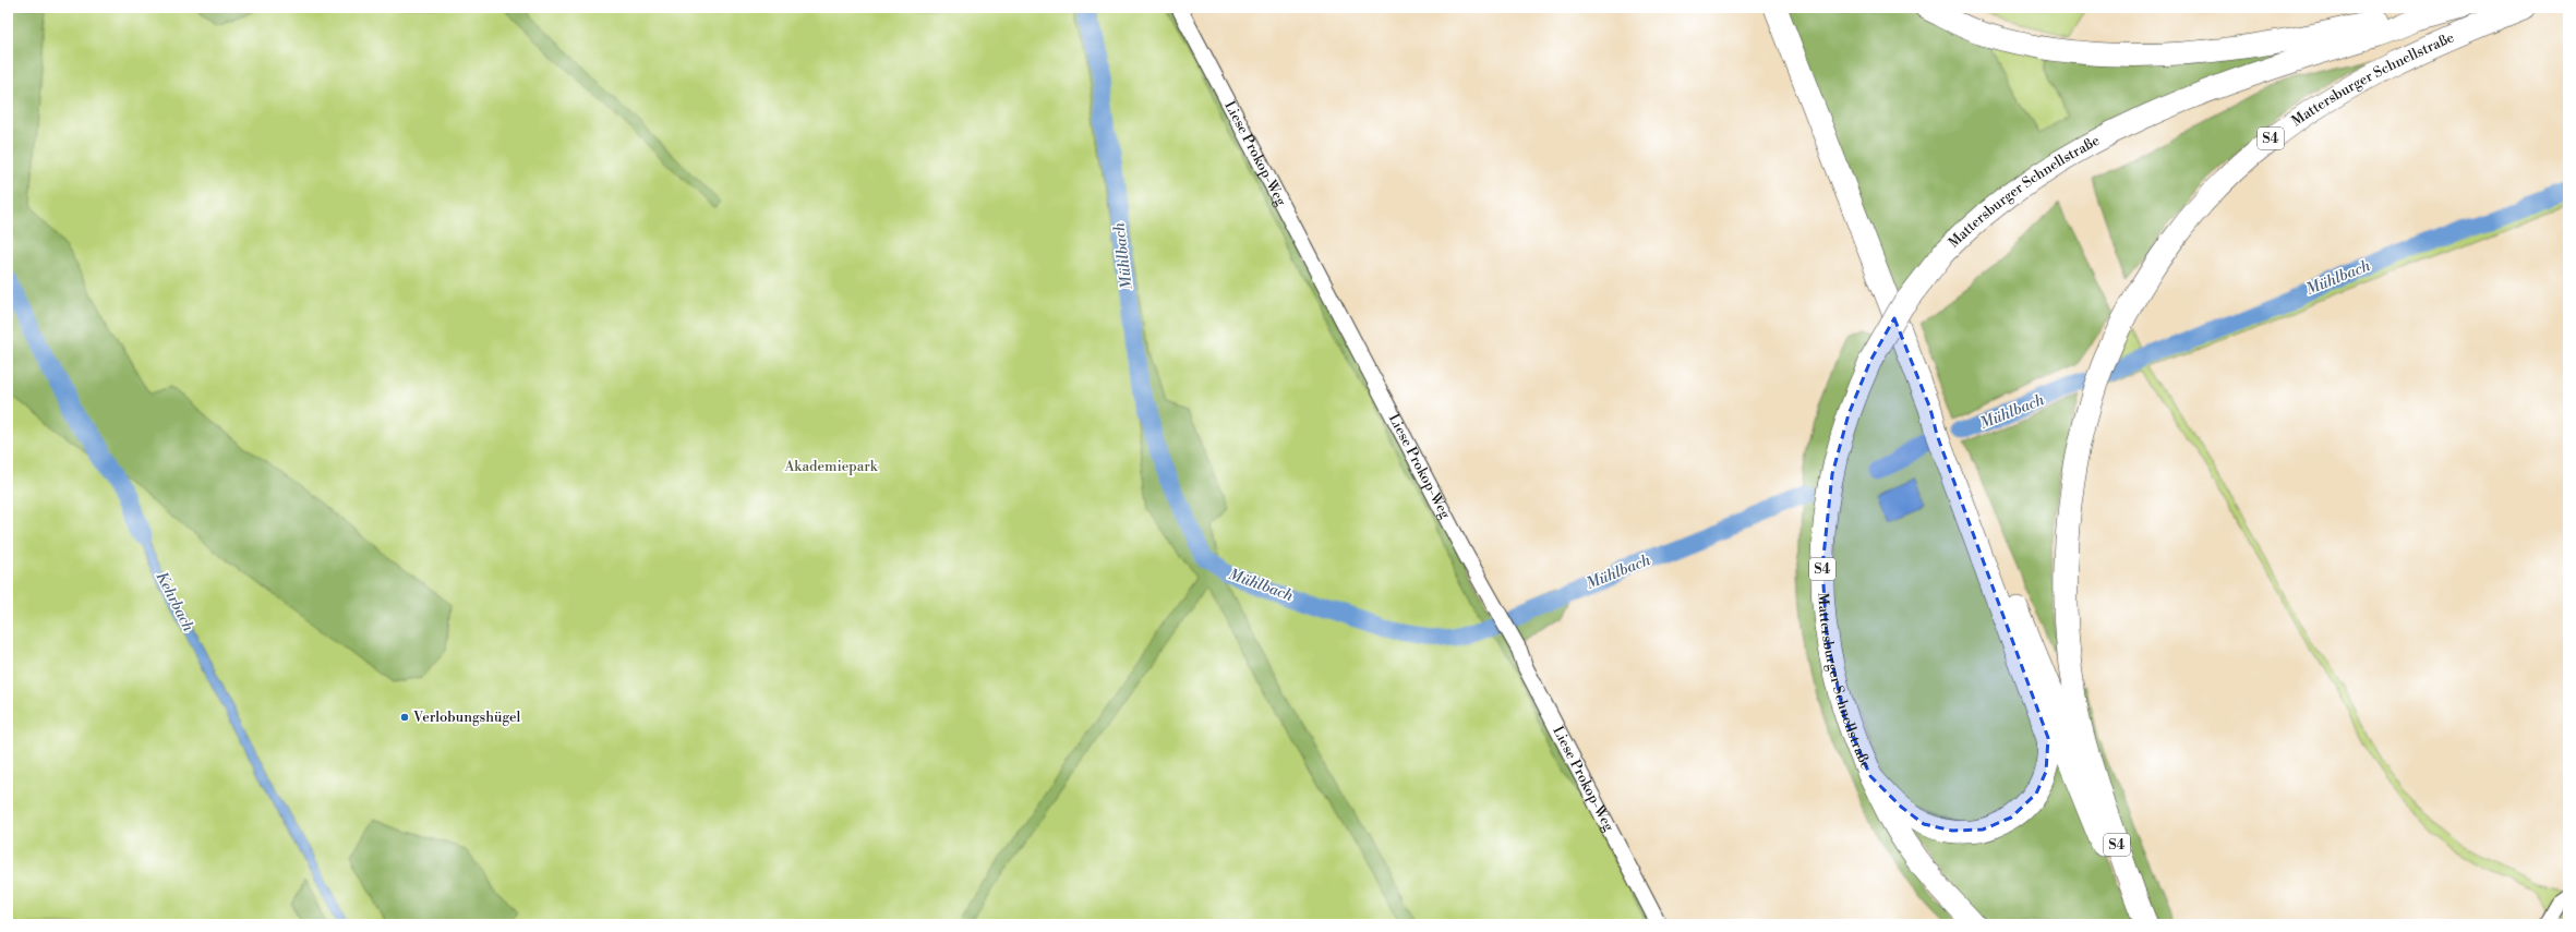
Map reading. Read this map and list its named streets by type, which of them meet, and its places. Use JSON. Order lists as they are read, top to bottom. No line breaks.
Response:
{"streets":{"highway":["Mattersburger Schnellstraße","S4"],"street":["Liese Prokop-Weg"]},"water":["Mühlbach","Kehrbach"],"parks":["Akademiepark"],"places":["Verlobungshügel"]}
